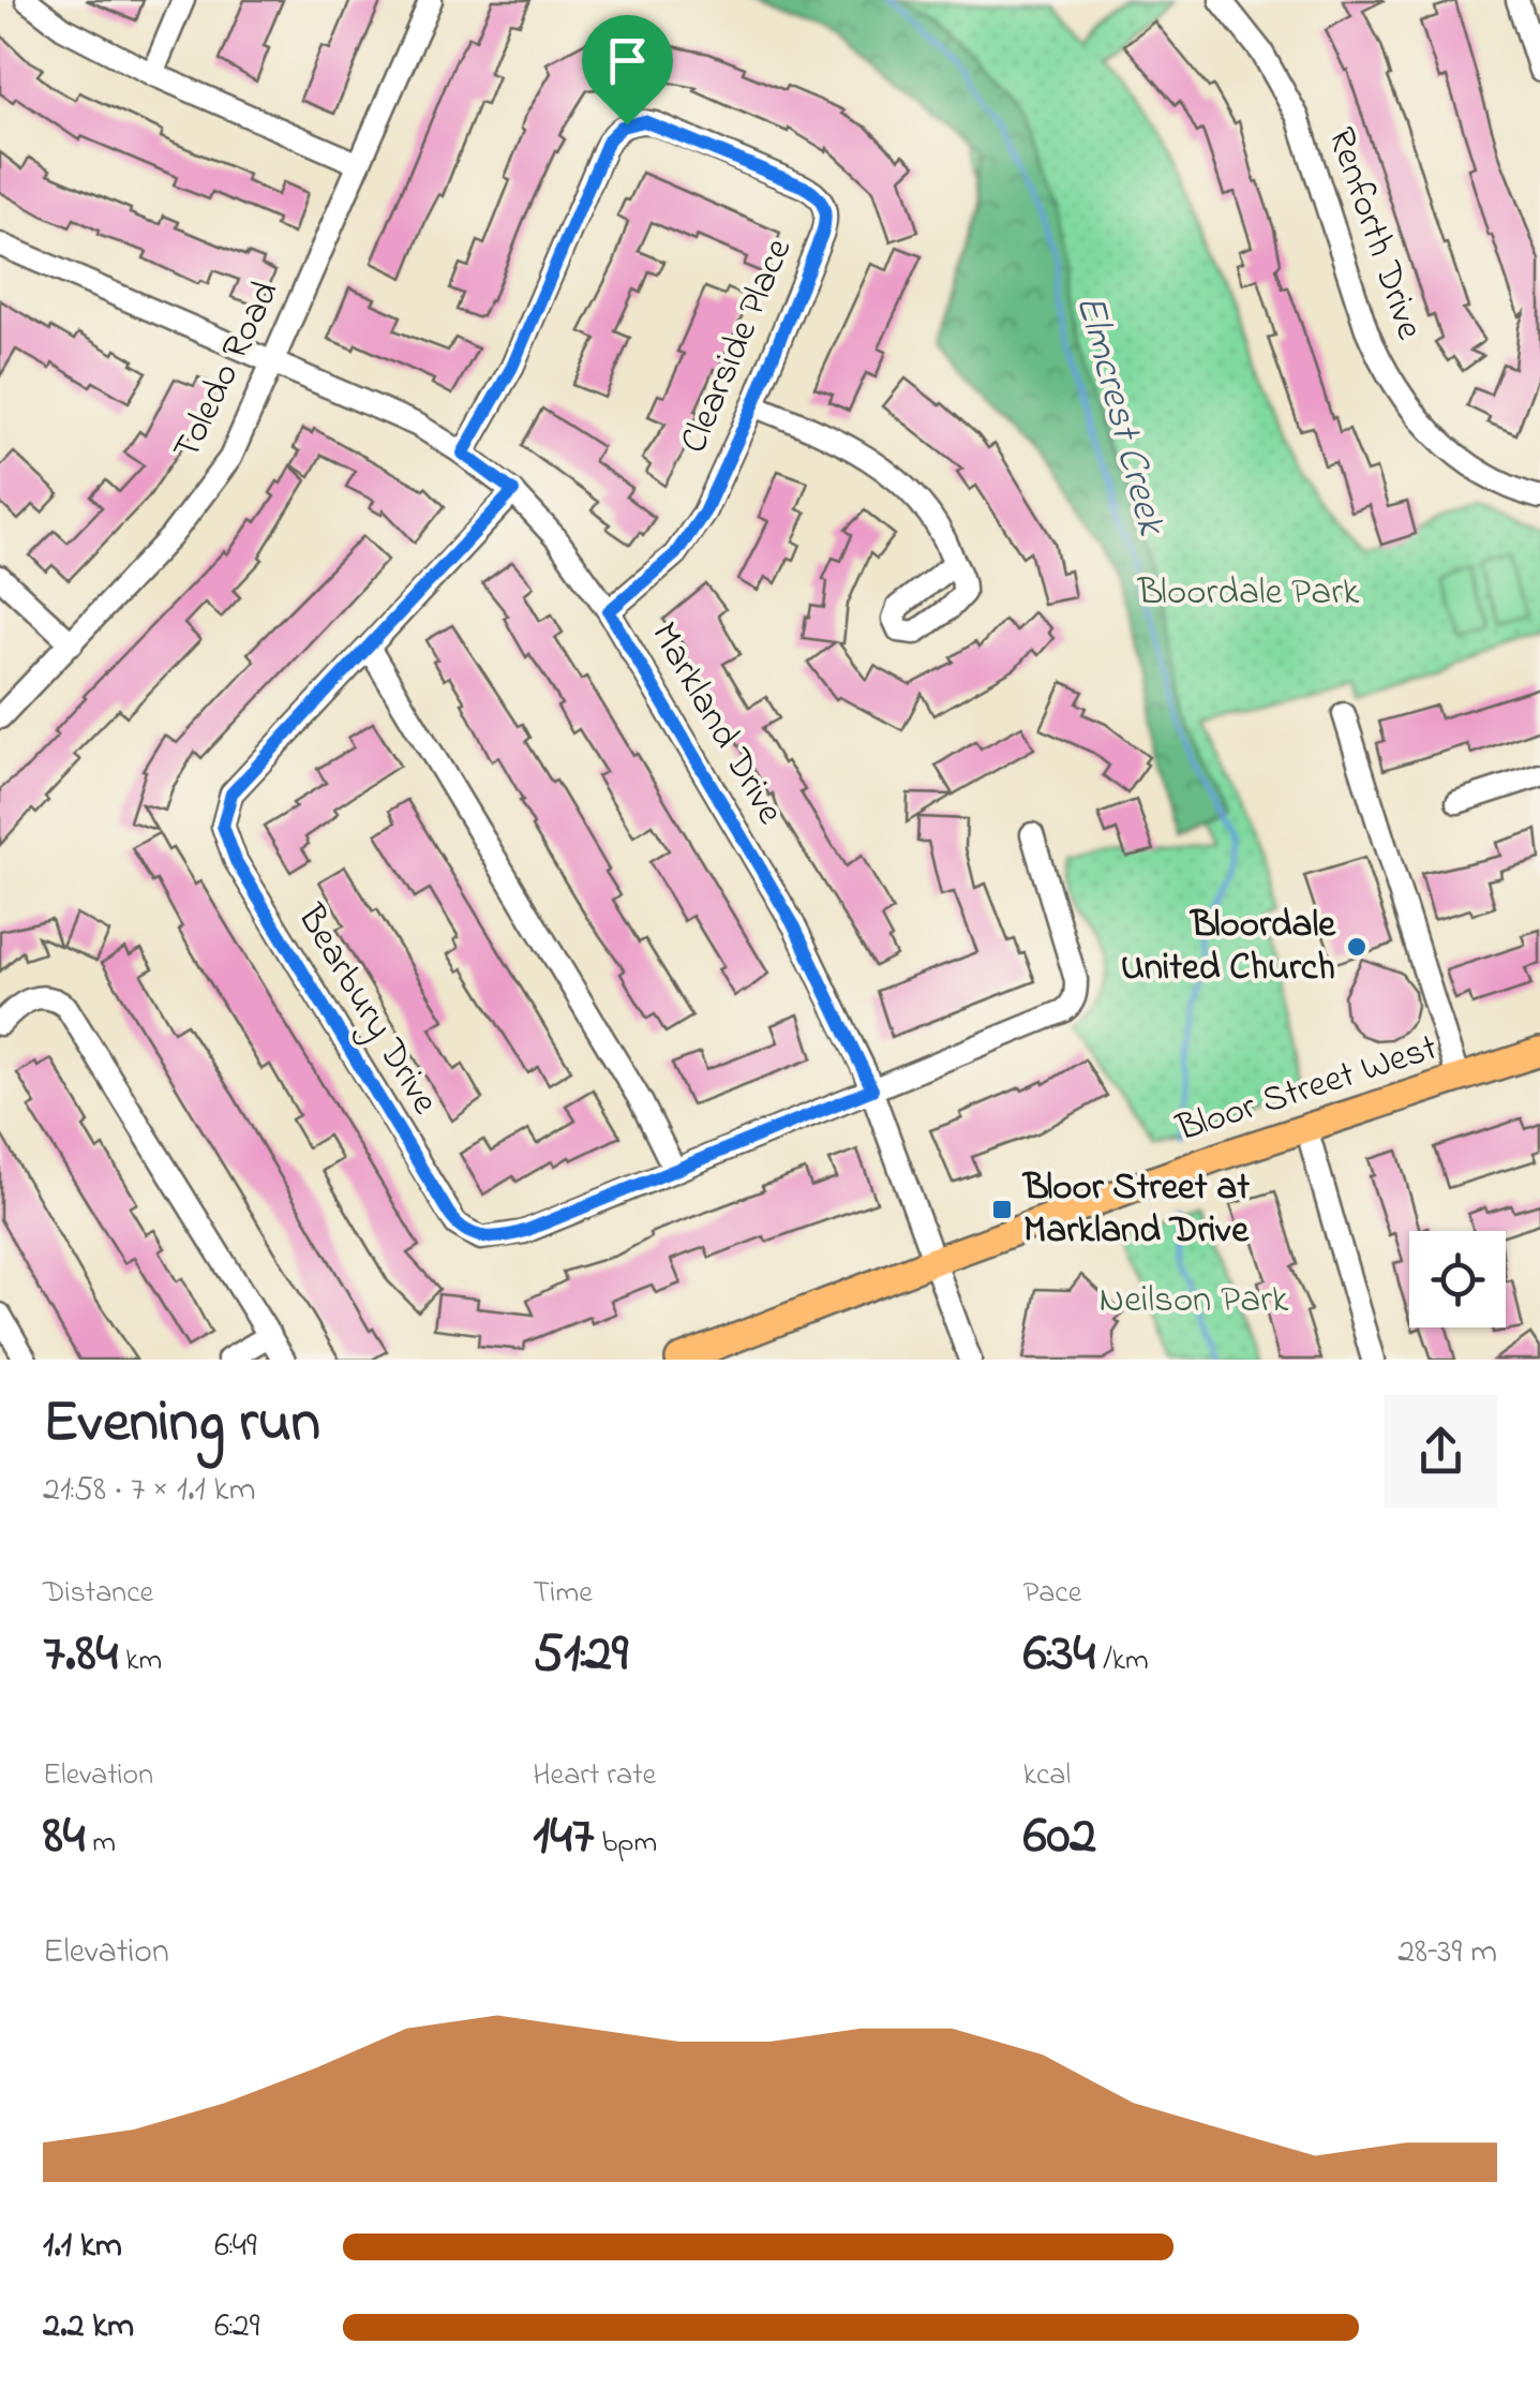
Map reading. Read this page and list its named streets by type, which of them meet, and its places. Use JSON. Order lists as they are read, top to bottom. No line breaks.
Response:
{"streets":{"main road":["Bloor Street West"],"street":["Renforth Drive","Clearside Place","Toledo Road","Markland Drive","Bearbury Drive"]},"crossings":[["Clearside Place","Markland Drive"],["Toledo Road","Markland Drive"],["Markland Drive","Bearbury Drive"],["Markland Drive","Bloor Street West"]],"water":["Elmcrest Creek"],"parks":["Bloordale Park","Neilson Park"],"places":{"other":["Bloordale United Church"],"transit":["Bloor Street at Markland Drive"]},"page":{"heading":["Evening run","21:58 · 7 × 1.1 km"],"stats":[["Distance","7.84 km"],["Time","51:29"],["Pace","6:34 /km"],["Elevation","84 m"],["Heart rate","147 bpm"],["kcal","602"]],"chart":["Elevation","28–39 m"],"list":[{"name":"1.1 km","note":"6:49"},{"name":"2.2 km","note":"6:29"}]}}
